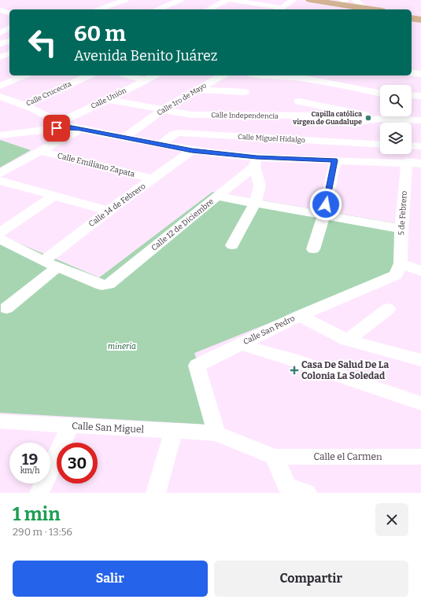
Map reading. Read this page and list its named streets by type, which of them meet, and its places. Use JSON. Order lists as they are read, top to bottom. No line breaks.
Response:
{"streets":{"street":["Calle Crucecita","Calle Unión","Calle 1ro de Mayo","Calle Independencia","Calle Miguel Hidalgo","Calle Emiliano Zapata","Calle 14 de Febrero","5 de Febrero","Calle 12 de Diciembre","Calle San Pedro","Calle San Miguel","Calle el Carmen"]},"crossings":[["Calle Unión","Calle Independencia"],["Calle 1ro de Mayo","Calle Independencia"],["Calle Emiliano Zapata","Calle 14 de Febrero"],["5 de Febrero","Calle San Pedro"],["Calle San Pedro","Calle San Miguel"],["Calle San Miguel","Calle el Carmen"]],"parks":["mineria"],"places":{"other":["Capilla católica virgen de Guadalupe"],"health":["Casa De Salud De La Colonia La Soledad"]},"page":{"turn":["60 m","Avenida Benito Juárez"],"speed":"19 km/h","limit":"30","heading":["1 min","290 m · 13:56"],"buttons":["Salir","Compartir"]}}
